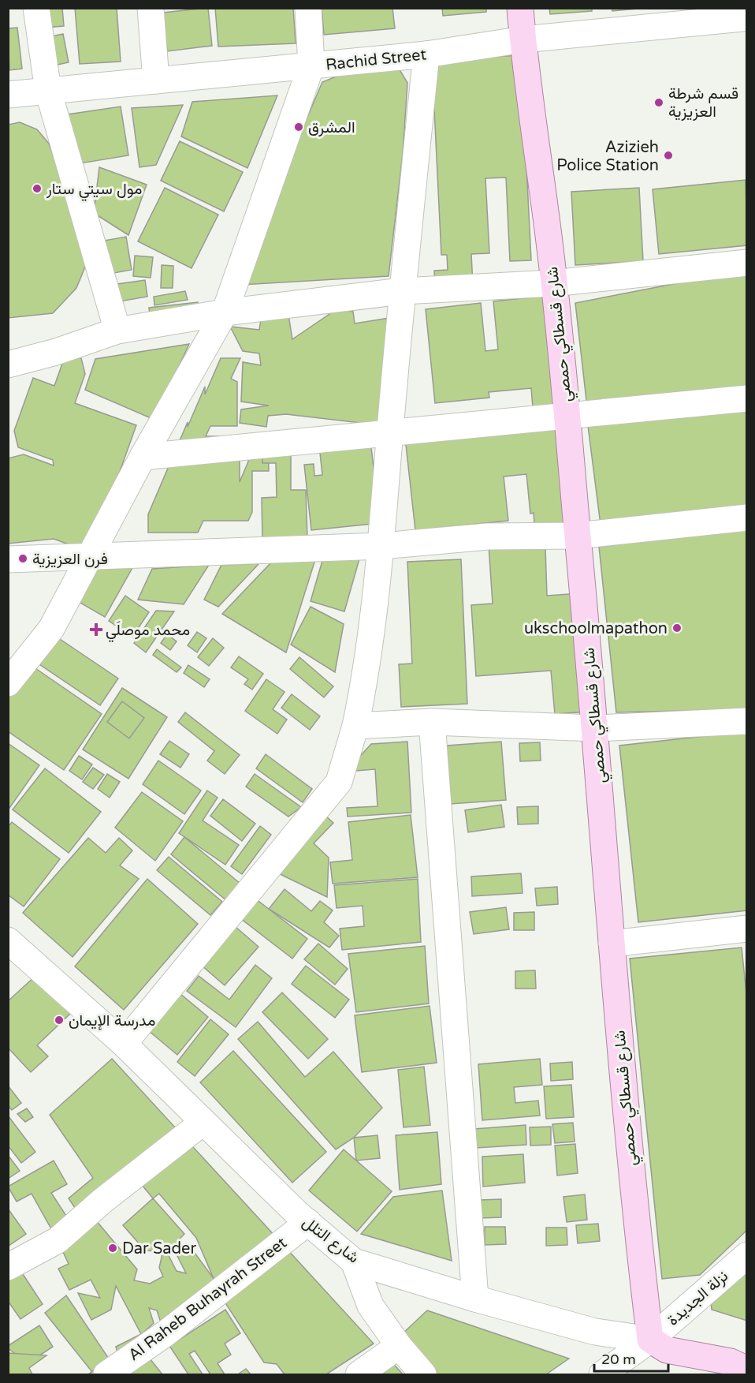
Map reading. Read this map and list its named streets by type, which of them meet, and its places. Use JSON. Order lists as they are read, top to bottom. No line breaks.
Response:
{"streets":{"main road":["شارع قسطاكي حمصي","شارع التلل"],"street":["Rachid Street","نزلة الجديدة","Al Raheb Buhayrah Street"]},"crossings":[["Rachid Street","شارع قسطاكي حمصي"],["شارع قسطاكي حمصي","شارع التلل"],["شارع قسطاكي حمصي","نزلة الجديدة"],["شارع التلل","نزلة الجديدة"],["شارع التلل","Al Raheb Buhayrah Street"]],"places":{"other":["قسم شرطة العزيزية","المشرق","Azizieh Police Station","مول سيتي ستار","فرن العزيزية","ukschoolmapathon","مدرسة الإيمان","Dar Sader"],"health":["محمد موصلَي"]},"scale_bar":"20 m"}
